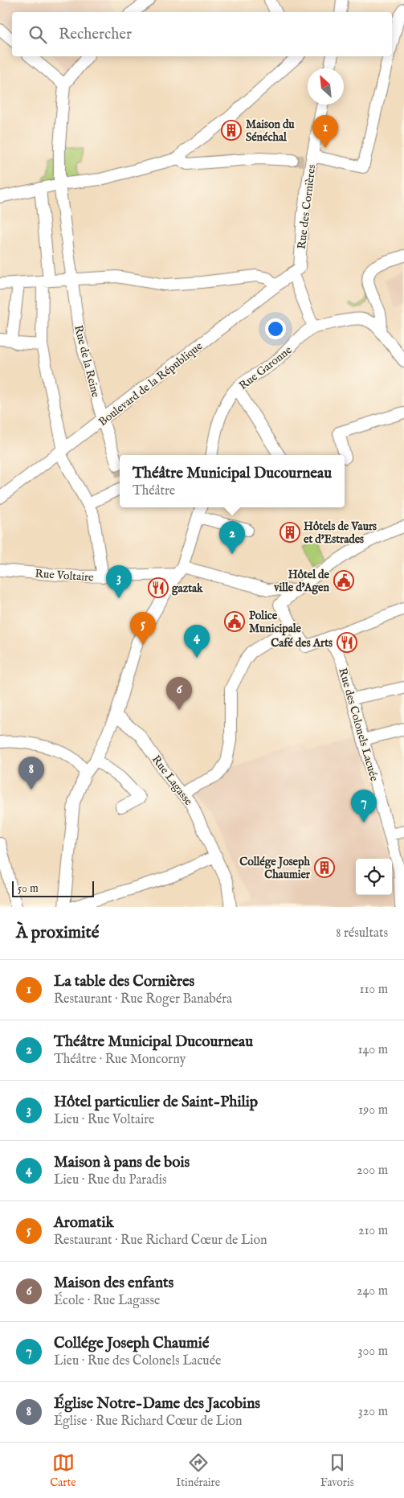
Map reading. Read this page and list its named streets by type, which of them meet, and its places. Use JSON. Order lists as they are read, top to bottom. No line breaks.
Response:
{"streets":{"street":["Rue des Cornières","Rue de la Reine","Rue Garonne","Boulevard de la République","Rue Voltaire","Rue des Colonels Lacuée","Rue Lagasse"]},"crossings":[["Rue des Cornières","Boulevard de la République"],["Rue de la Reine","Boulevard de la République"]],"places":{"building":["Maison du Sénéchal","Hôtels de Vaurs et d'Estrades","Collége Joseph Chaumier"],"public building":["Hôtel de ville d'Agen","Police Municipale"],"restaurant":["gaztak","Café des Arts"]},"scale_bar":"50 m","north":"top left","page":{"search":"Rechercher","pins":["1","2","3","5","4","6","8","7"],"popup":["Théâtre Municipal Ducourneau","Théâtre"],"scale":"50 m","heading":["À proximité","8 résultats"],"list":[{"mark":"1","name":"La table des Cornières","note":"Restaurant · Rue Roger Banabéra","value":"110 m"},{"mark":"2","name":"Théâtre Municipal Ducourneau","note":"Théâtre · Rue Moncorny","value":"140 m"},{"mark":"3","name":"Hôtel particulier de Saint-Philip","note":"Lieu · Rue Voltaire","value":"190 m"},{"mark":"4","name":"Maison à pans de bois","note":"Lieu · Rue du Paradis","value":"200 m"},{"mark":"5","name":"Aromatik","note":"Restaurant · Rue Richard Cœur de Lion","value":"210 m"},{"mark":"6","name":"Maison des enfants","note":"École · Rue Lagasse","value":"240 m"},{"mark":"7","name":"Collége Joseph Chaumié","note":"Lieu · Rue des Colonels Lacuée","value":"300 m"},{"mark":"8","name":"Église Notre-Dame des Jacobins","note":"Église · Rue Richard Cœur de Lion","value":"320 m"}],"nav":["Carte","Itinéraire","Favoris"]}}
